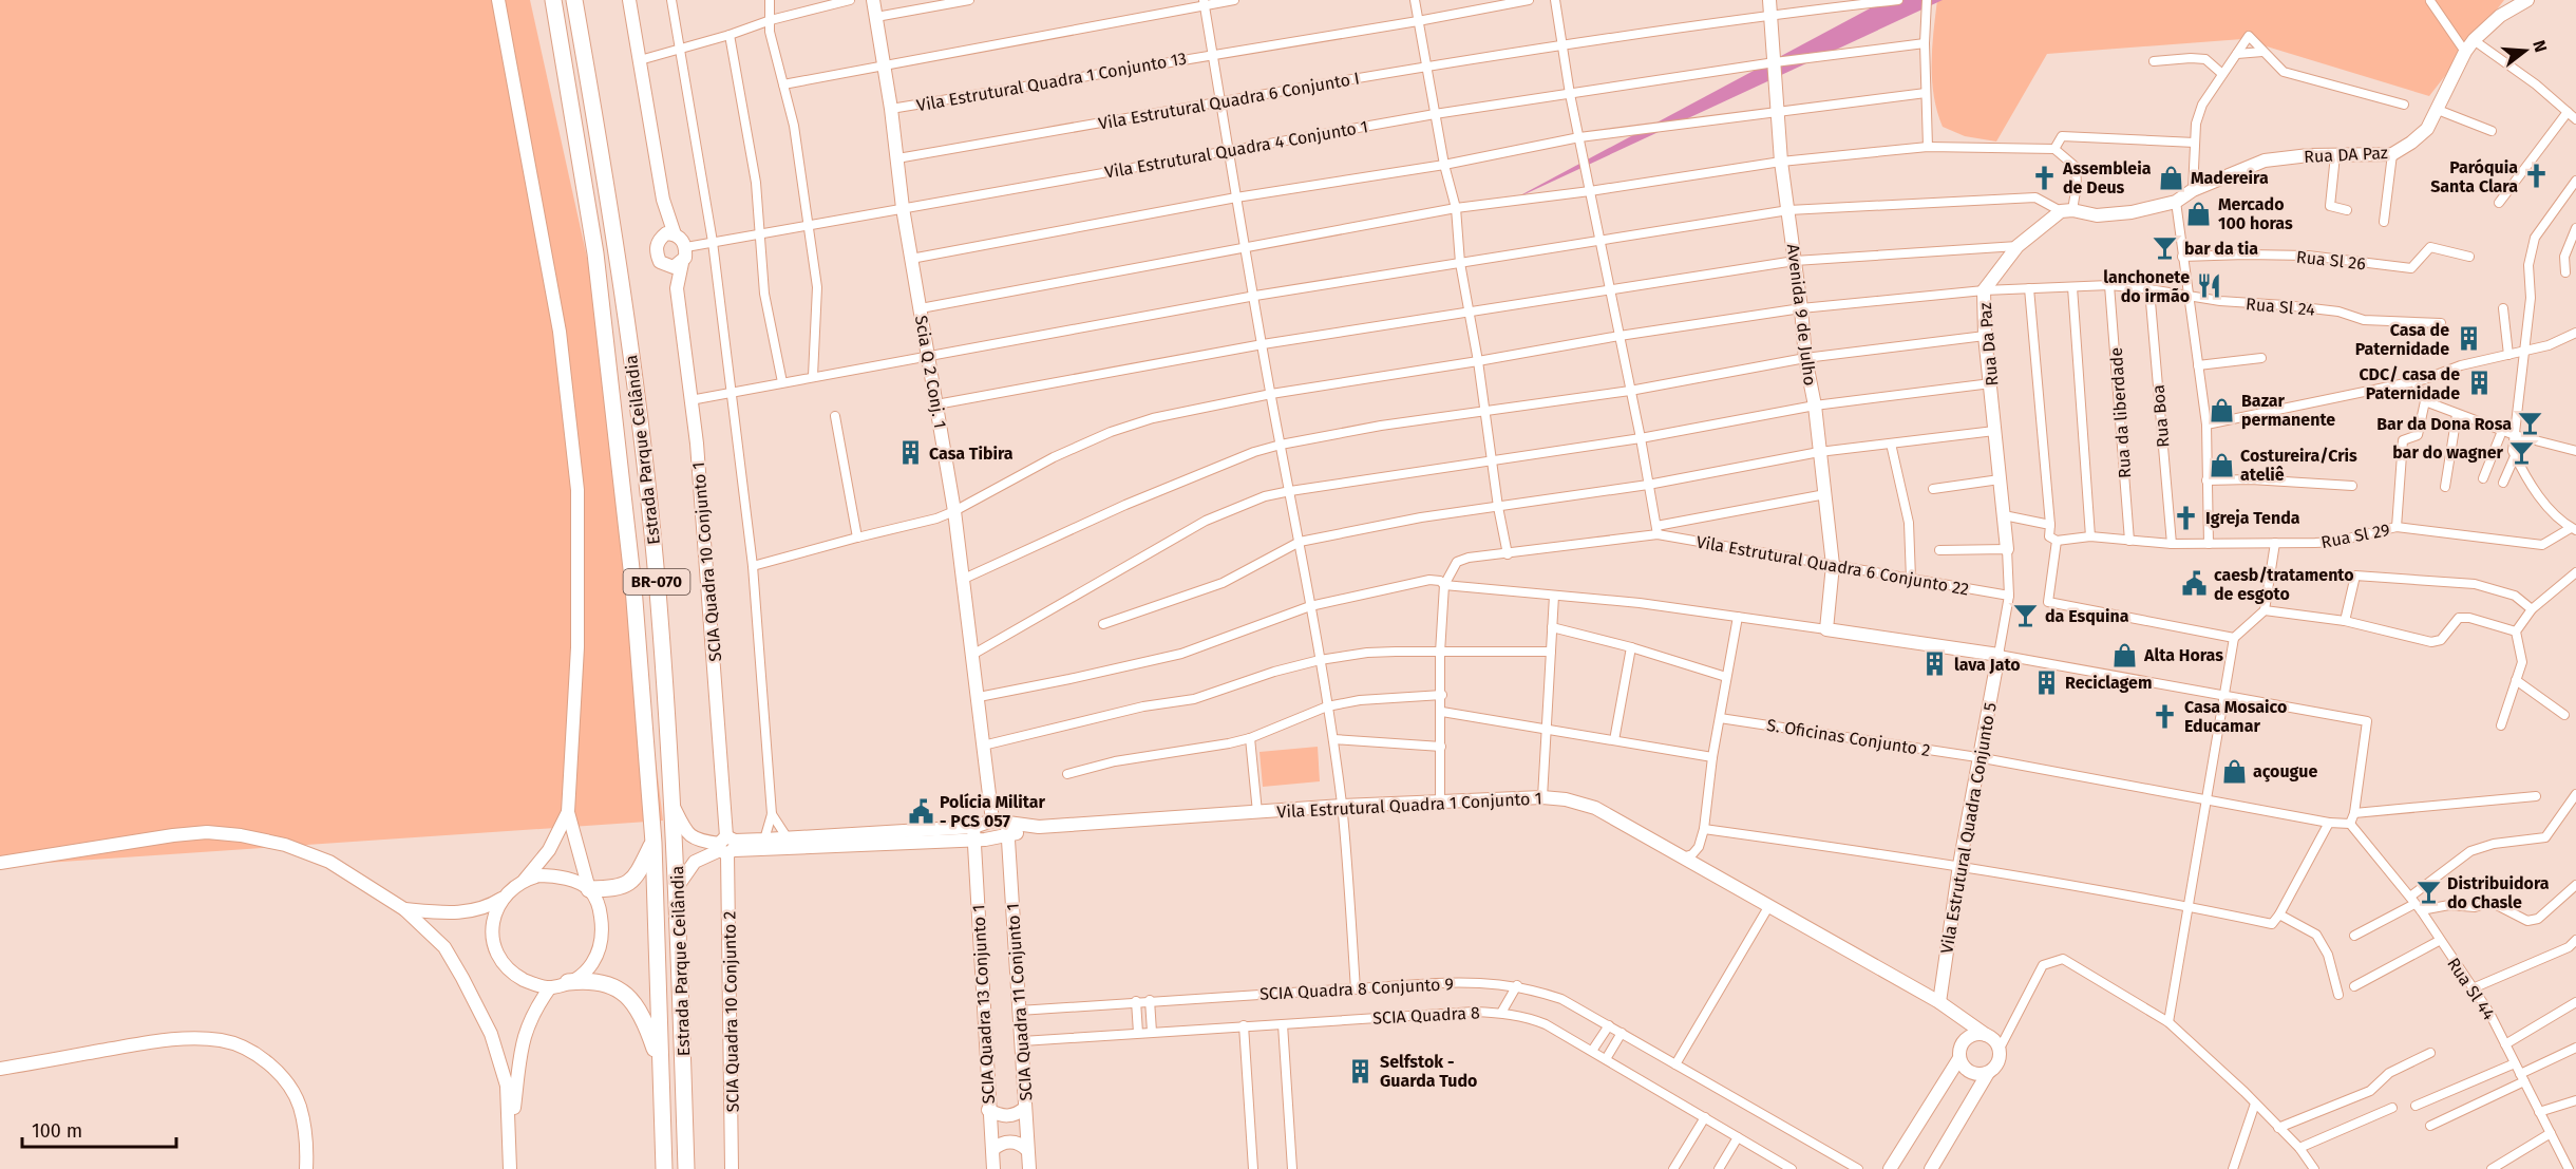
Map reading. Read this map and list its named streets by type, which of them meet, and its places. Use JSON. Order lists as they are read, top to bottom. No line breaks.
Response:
{"streets":{"highway":["Estrada Parque Ceilândia","BR-070"],"street":["Vila Estrutural Quadra 1 Conjunto 13","Vila Estrutural Quadra 6 Conjunto I","Vila Estrutural Quadra 4 Conjunto 1","Rua DA Paz","Rua Sl 26","Rua Sl 24","Avenida 9 de Julho","Rua Da Paz","Scia Q 2 Conj. 1","Rua da liberdade","Rua Boa","Rua Sl 29","SCIA Quadra 10 Conjunto 1","Vila Estrutural Quadra 6 Conjunto 22","S. Oficinas Conjunto 2","Vila Estrutural Quadra 1 Conjunto 1","Vila Estrutural Quadra Conjunto 5","SCIA Quadra 8 Conjunto 9","Rua Sl 44","SCIA Quadra 11 Conjunto 1","SCIA Quadra 13 Conjunto 1","SCIA Quadra 10 Conjunto 2","SCIA Quadra 8"]},"crossings":[["Vila Estrutural Quadra 1 Conjunto 13","Scia Q 2 Conj. 1"],["Vila Estrutural Quadra 6 Conjunto I","Avenida 9 de Julho"],["Vila Estrutural Quadra 6 Conjunto I","Scia Q 2 Conj. 1"],["Vila Estrutural Quadra 4 Conjunto 1","Avenida 9 de Julho"],["Vila Estrutural Quadra 4 Conjunto 1","Scia Q 2 Conj. 1"],["Vila Estrutural Quadra 4 Conjunto 1","SCIA Quadra 10 Conjunto 1"],["Rua Sl 24","Avenida 9 de Julho"],["Rua Sl 24","Rua Da Paz"],["Rua Sl 24","Scia Q 2 Conj. 1"],["Rua Sl 24","Rua da liberdade"],["Rua Sl 24","Rua Boa"],["Avenida 9 de Julho","Vila Estrutural Quadra 6 Conjunto 22"],["Rua da liberdade","Rua Sl 29"],["Rua Boa","Rua Sl 29"],["SCIA Quadra 10 Conjunto 1","SCIA Quadra 10 Conjunto 2"],["S. Oficinas Conjunto 2","Vila Estrutural Quadra Conjunto 5"],["S. Oficinas Conjunto 2","Rua Sl 44"],["Vila Estrutural Quadra 1 Conjunto 1","Vila Estrutural Quadra Conjunto 5"],["Vila Estrutural Quadra 1 Conjunto 1","SCIA Quadra 11 Conjunto 1"],["Vila Estrutural Quadra 1 Conjunto 1","SCIA Quadra 13 Conjunto 1"],["SCIA Quadra 8 Conjunto 9","SCIA Quadra 11 Conjunto 1"],["SCIA Quadra 11 Conjunto 1","SCIA Quadra 8"]],"places":{"church":["Paróquia Santa Clara","Assembleia de Deus","Igreja Tenda","Casa Mosaico Educamar"],"shop":["Madereira","Mercado 100 horas","Bazar permanente","Costureira/Cris ateliê","Alta Horas","açougue"],"bar":["bar da tia","Bar da Dona Rosa","bar do wagner","da Esquina","Distribuidora do Chasle"],"restaurant":["lanchonete do irmão"],"building":["Casa de Paternidade","CDC/ casa de Paternidade","Casa Tibira","lava Jato","Reciclagem","Selfstok - Guarda Tudo"],"public building":["caesb/tratamento de esgoto","Polícia Militar - PCS 057"]},"scale_bar":"100 m","north":"right"}
